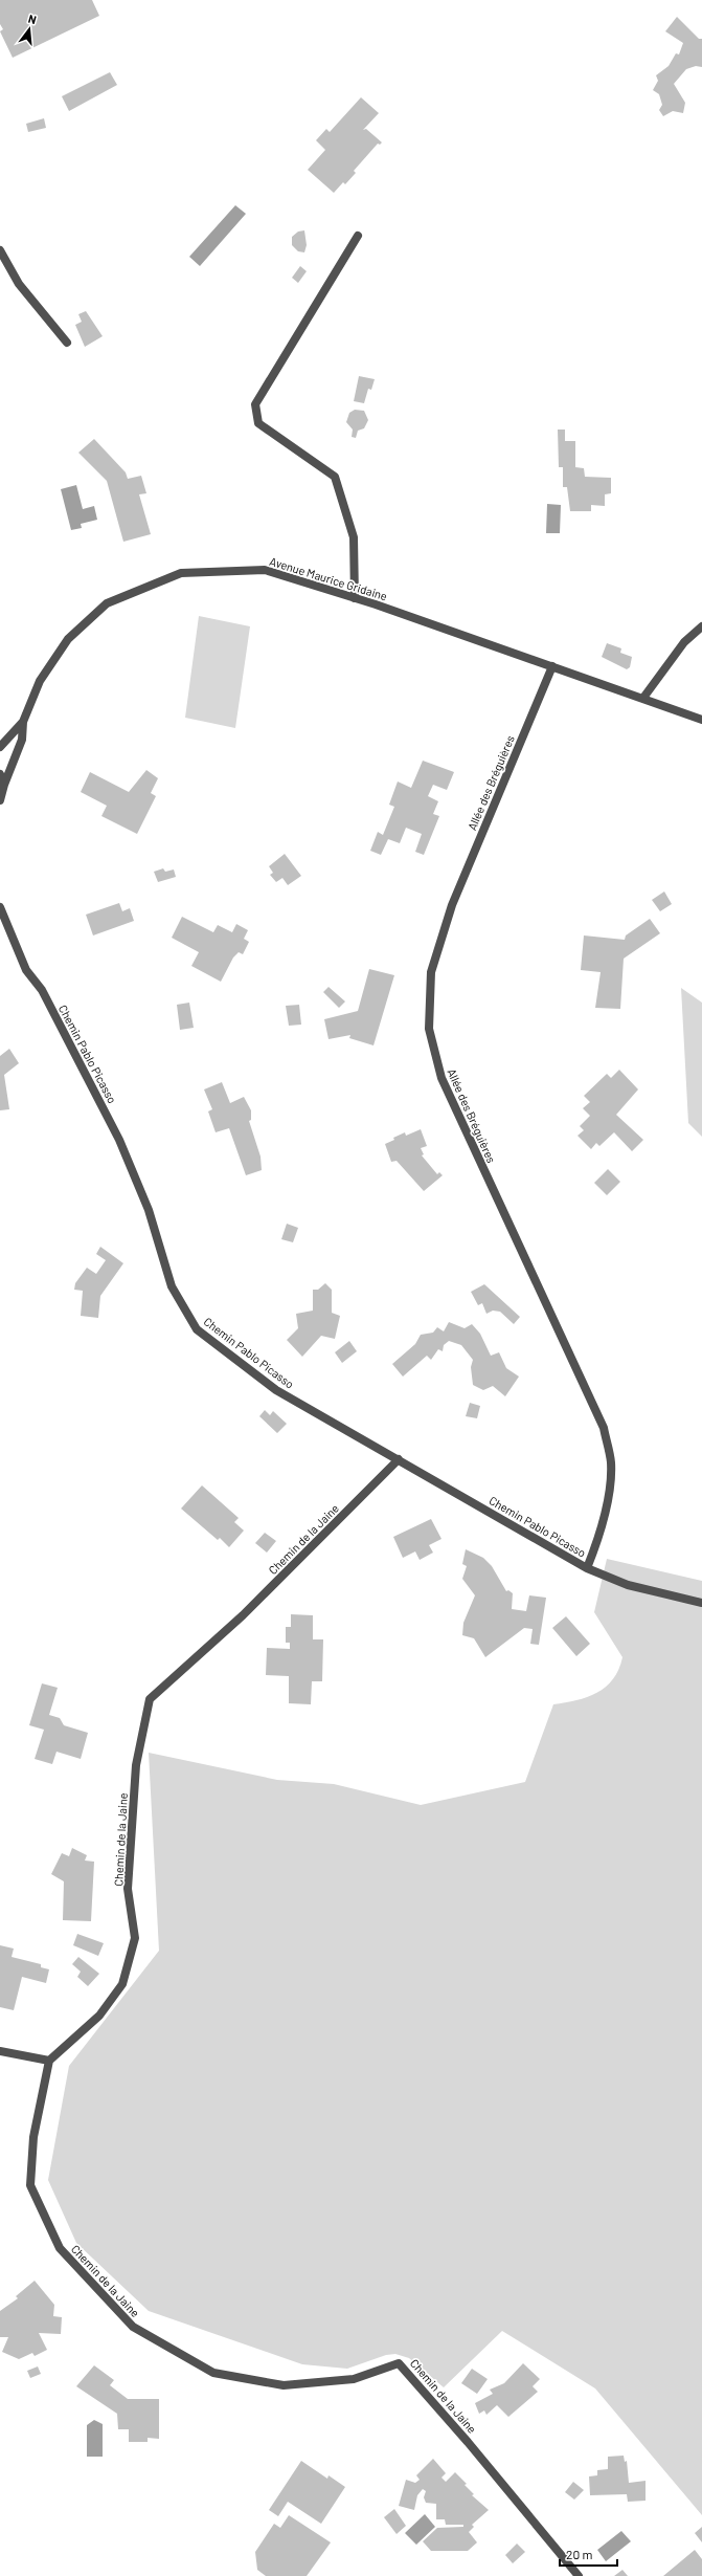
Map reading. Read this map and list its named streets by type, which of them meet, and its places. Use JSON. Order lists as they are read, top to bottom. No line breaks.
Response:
{"streets":{"street":["Avenue Maurice Gridaine","Allée des Bréguières","Chemin Pablo Picasso","Chemin de la Jaine"]},"crossings":[["Avenue Maurice Gridaine","Allée des Bréguières"],["Allée des Bréguières","Chemin Pablo Picasso"],["Chemin Pablo Picasso","Chemin de la Jaine"]],"scale_bar":"20 m","north":"top"}
